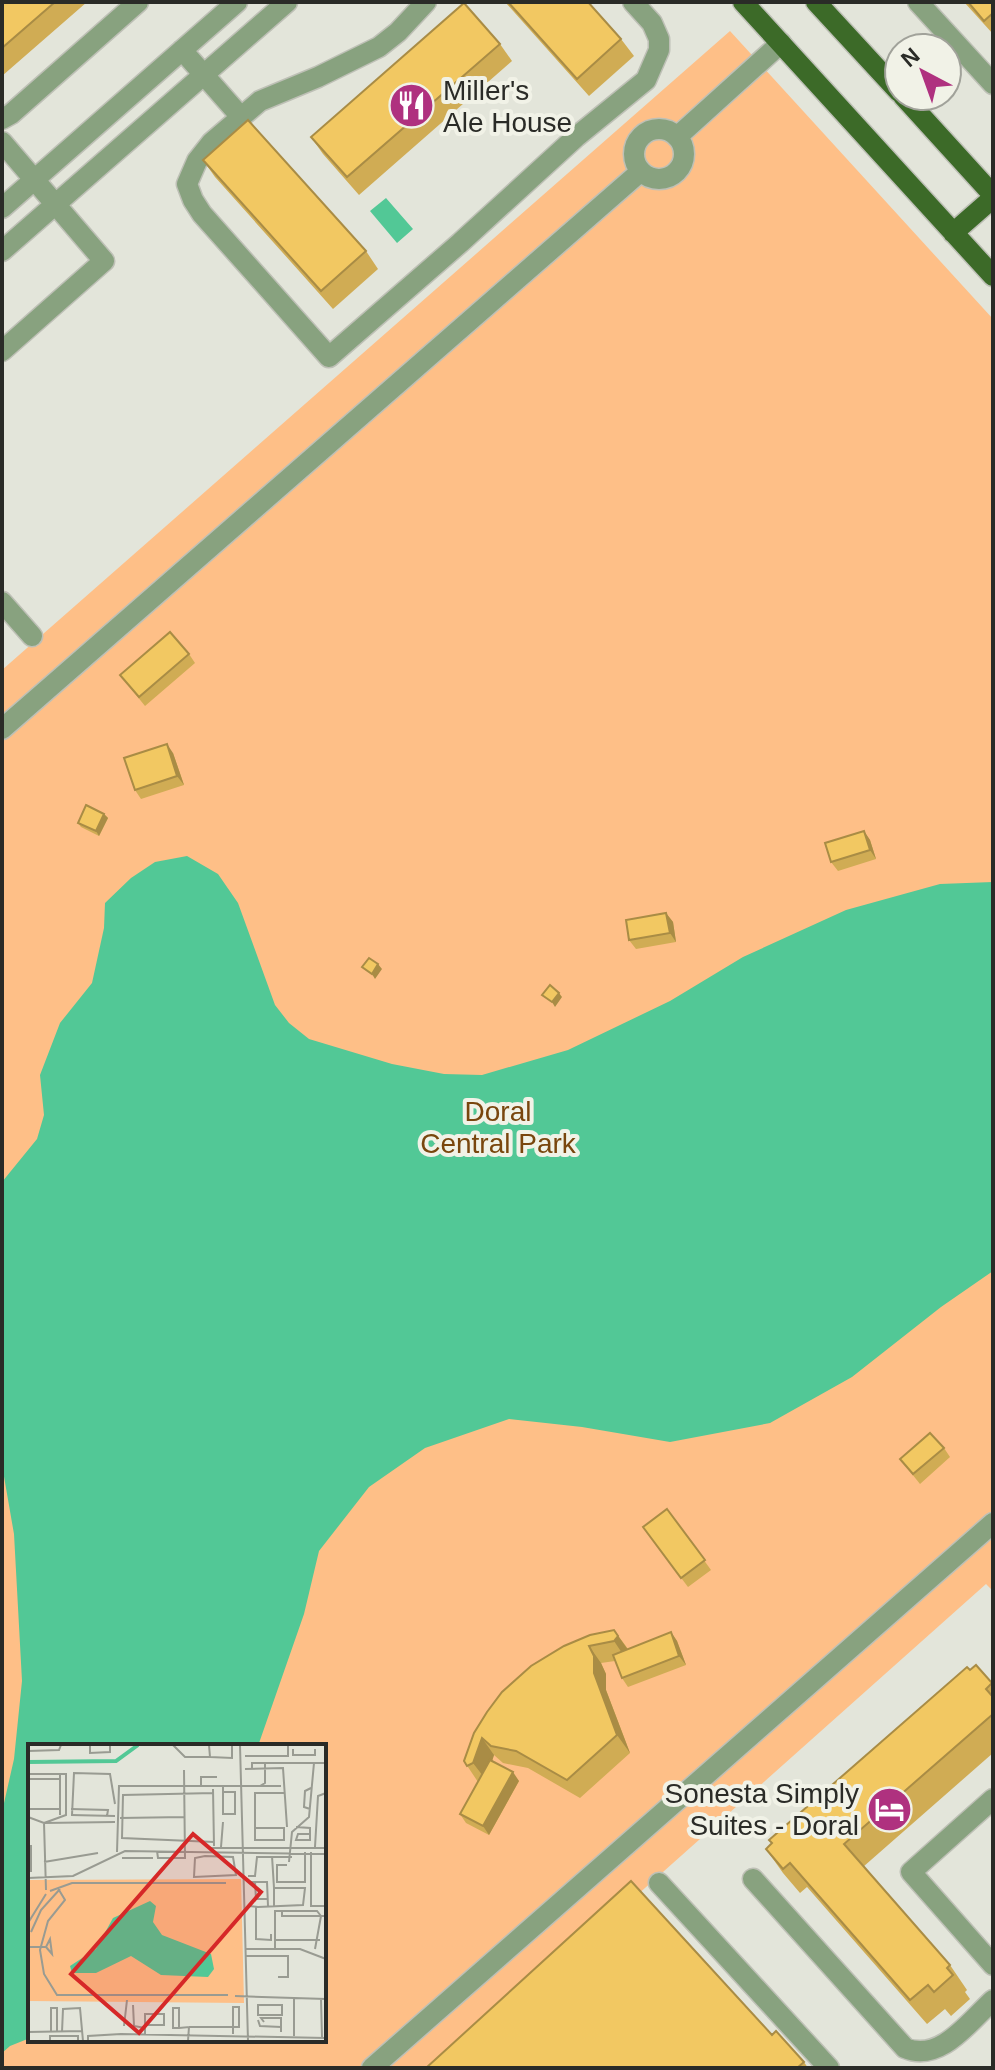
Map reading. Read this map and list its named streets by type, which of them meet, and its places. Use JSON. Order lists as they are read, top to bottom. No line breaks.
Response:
{"parks":["Doral Central Park"],"places":{"restaurant":["Miller's Ale House"],"hotel":["Sonesta Simply Suites - Doral"]},"north":"top left"}
